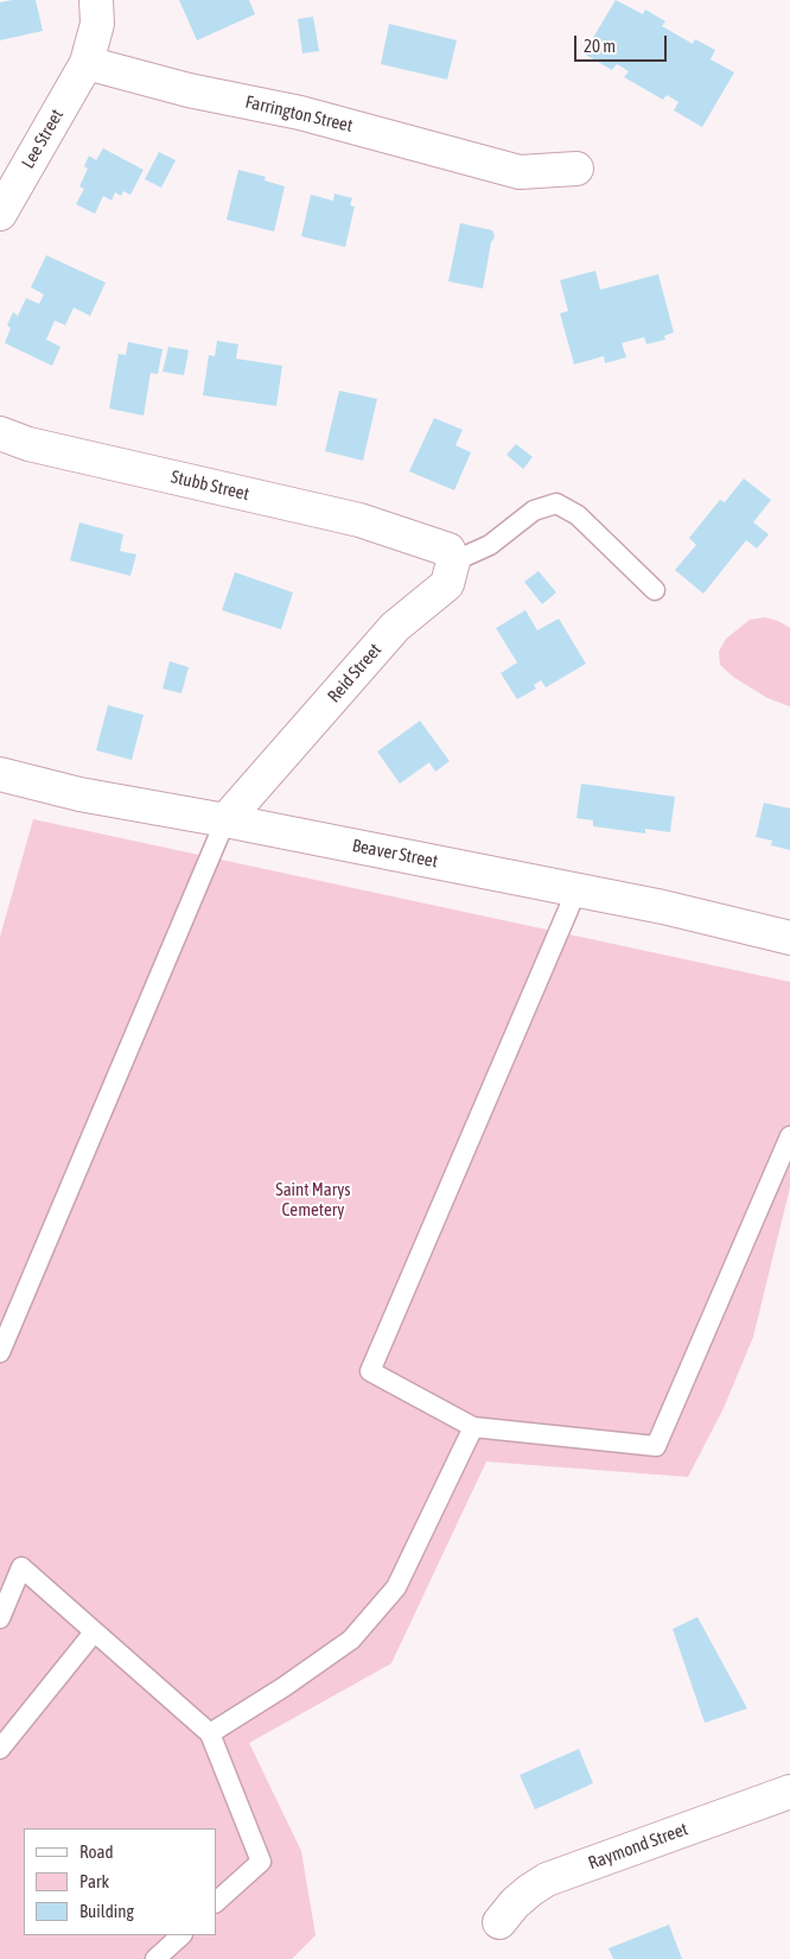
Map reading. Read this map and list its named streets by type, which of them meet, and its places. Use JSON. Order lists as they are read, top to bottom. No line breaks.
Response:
{"streets":{"street":["Farrington Street","Lee Street","Stubb Street","Reid Street","Beaver Street","Raymond Street"]},"crossings":[["Farrington Street","Lee Street"],["Stubb Street","Reid Street"],["Reid Street","Beaver Street"]],"parks":["Saint Marys Cemetery"],"legend":["Road","Park","Building"],"scale_bar":"20 m"}
